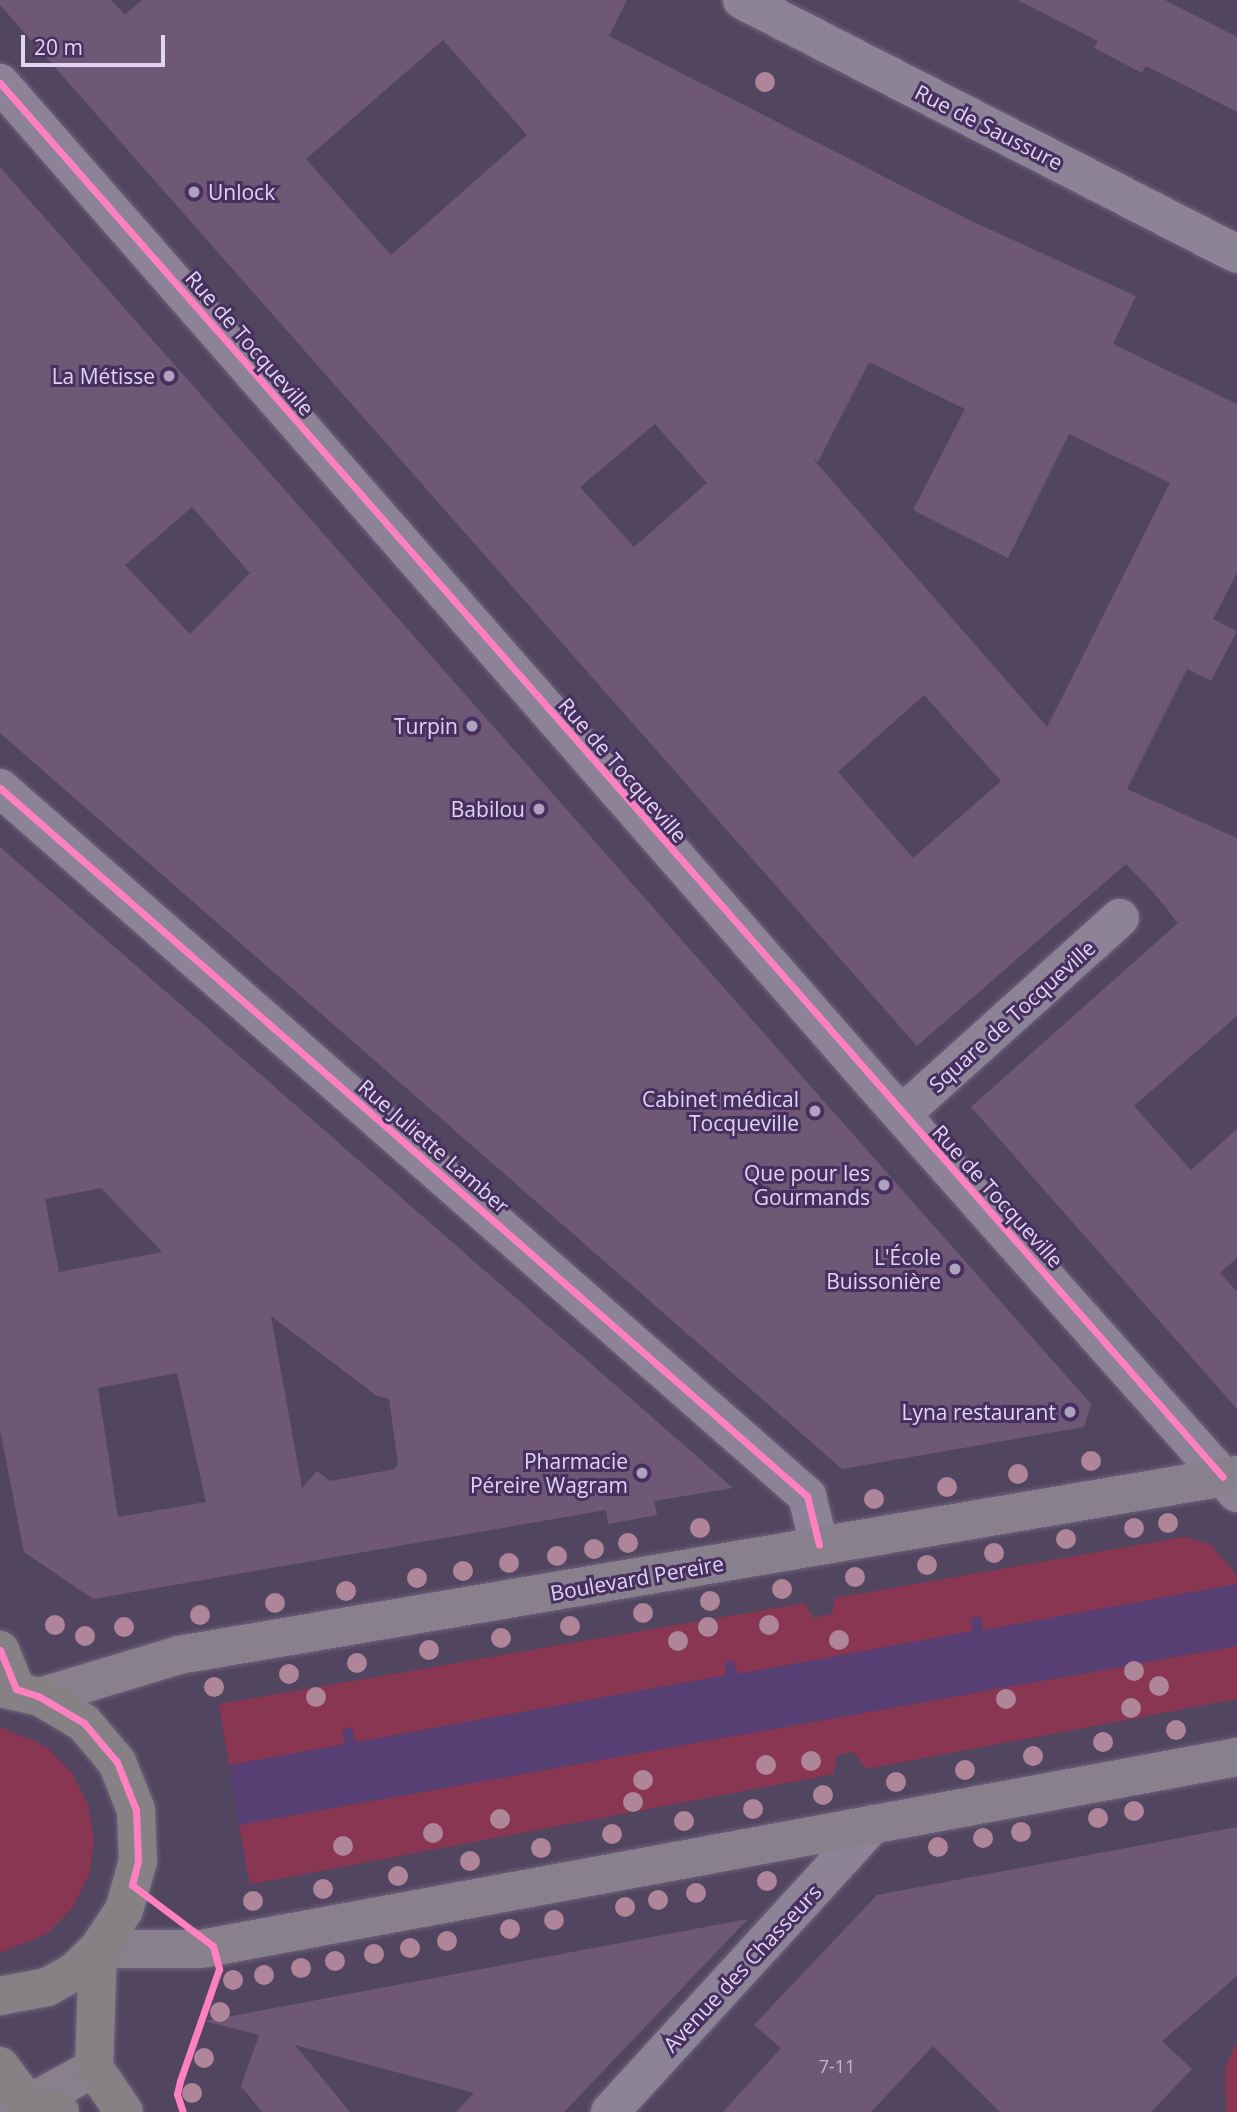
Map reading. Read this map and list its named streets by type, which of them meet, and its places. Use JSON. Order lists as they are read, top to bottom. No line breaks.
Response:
{"streets":{"main road":["Boulevard Pereire"],"street":["Rue de Saussure","Rue de Tocqueville","Square de Tocqueville","Rue Juliette Lamber","Avenue des Chasseurs"]},"crossings":[["Rue de Tocqueville","Square de Tocqueville"],["Rue de Tocqueville","Boulevard Pereire"],["Rue Juliette Lamber","Boulevard Pereire"]],"places":["Unlock","La Métisse","Turpin","Babilou","Cabinet médical Tocqueville","Que pour les Gourmands","L'École Buissonière","Lyna restaurant","Pharmacie Péreire Wagram"],"house_numbers":["7-11"],"scale_bar":"20 m"}
